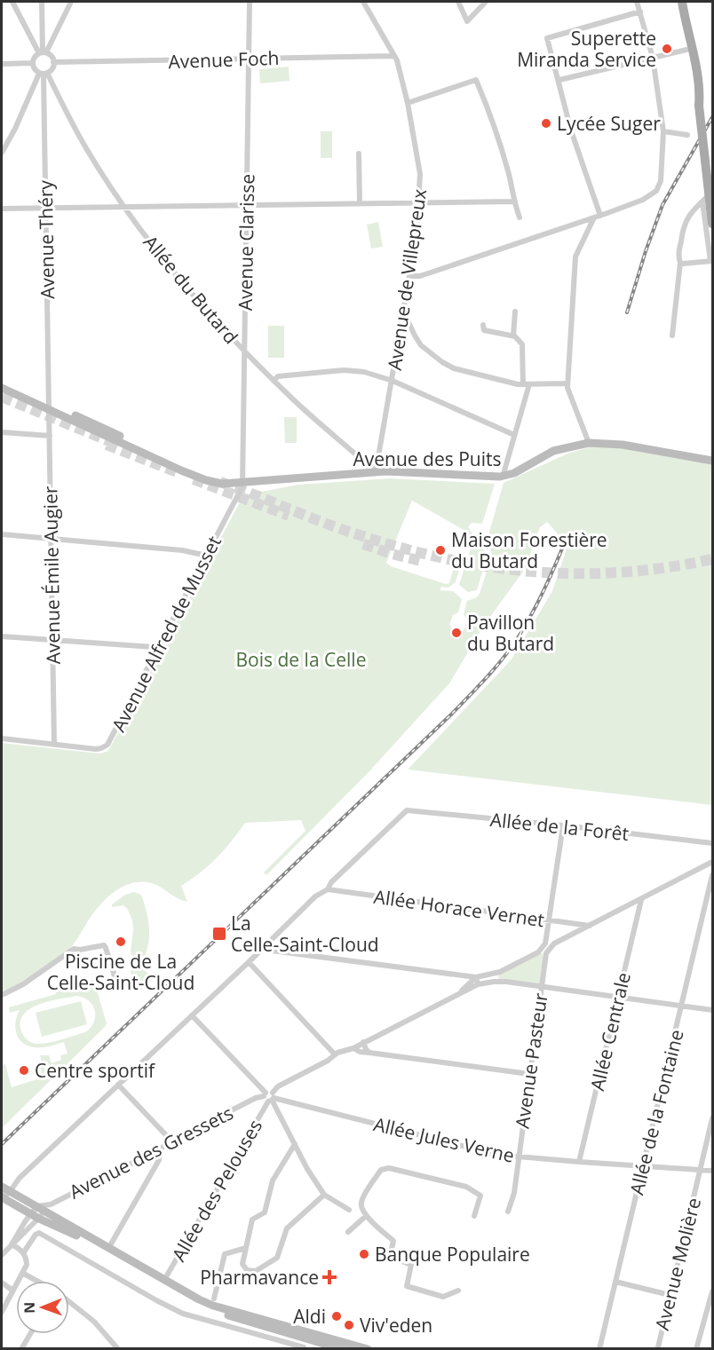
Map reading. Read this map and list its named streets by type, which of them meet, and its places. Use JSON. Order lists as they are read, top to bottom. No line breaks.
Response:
{"streets":{"street":["Avenue Foch","Avenue Théry","Avenue Clarisse","Avenue de Villepreux","Allée du Butard","Avenue des Puits","Avenue Émile Augier","Avenue Alfred de Musset","Allée de la Forêt","Allée Horace Vernet","Allée Centrale","Avenue Pasteur","Allée de la Fontaine","Allée Jules Verne","Avenue des Gressets","Allée des Pelouses","Avenue Molière"]},"crossings":[["Avenue Foch","Avenue Théry"],["Avenue Foch","Avenue Clarisse"],["Avenue Foch","Avenue de Villepreux"],["Avenue Foch","Allée du Butard"],["Avenue Théry","Allée du Butard"],["Avenue Théry","Avenue des Puits"],["Avenue Théry","Avenue Émile Augier"],["Avenue Clarisse","Allée du Butard"],["Avenue Clarisse","Avenue des Puits"],["Avenue Clarisse","Avenue Alfred de Musset"],["Avenue de Villepreux","Allée du Butard"],["Avenue de Villepreux","Avenue des Puits"],["Allée du Butard","Avenue des Puits"],["Avenue des Puits","Avenue Émile Augier"],["Avenue des Puits","Avenue Alfred de Musset"],["Avenue Émile Augier","Avenue Alfred de Musset"],["Allée de la Forêt","Allée Horace Vernet"],["Allée Horace Vernet","Avenue Pasteur"],["Allée Centrale","Allée Jules Verne"],["Allée Centrale","Avenue des Gressets"],["Avenue Pasteur","Allée Jules Verne"],["Avenue Pasteur","Avenue des Gressets"],["Allée de la Fontaine","Allée Jules Verne"],["Allée de la Fontaine","Avenue des Gressets"],["Allée Jules Verne","Avenue des Gressets"],["Allée Jules Verne","Allée des Pelouses"],["Allée Jules Verne","Avenue Molière"],["Avenue des Gressets","Allée des Pelouses"]],"parks":["Bois de la Celle"],"places":{"other":["Superette Miranda Service","Lycée Suger","Maison Forestière du Butard","Pavillon du Butard","Piscine de La Celle-Saint-Cloud","Centre sportif","Banque Populaire","Aldi","Viv'eden"],"transit":["La Celle-Saint-Cloud"],"health":["Pharmavance"]},"north":"left"}
